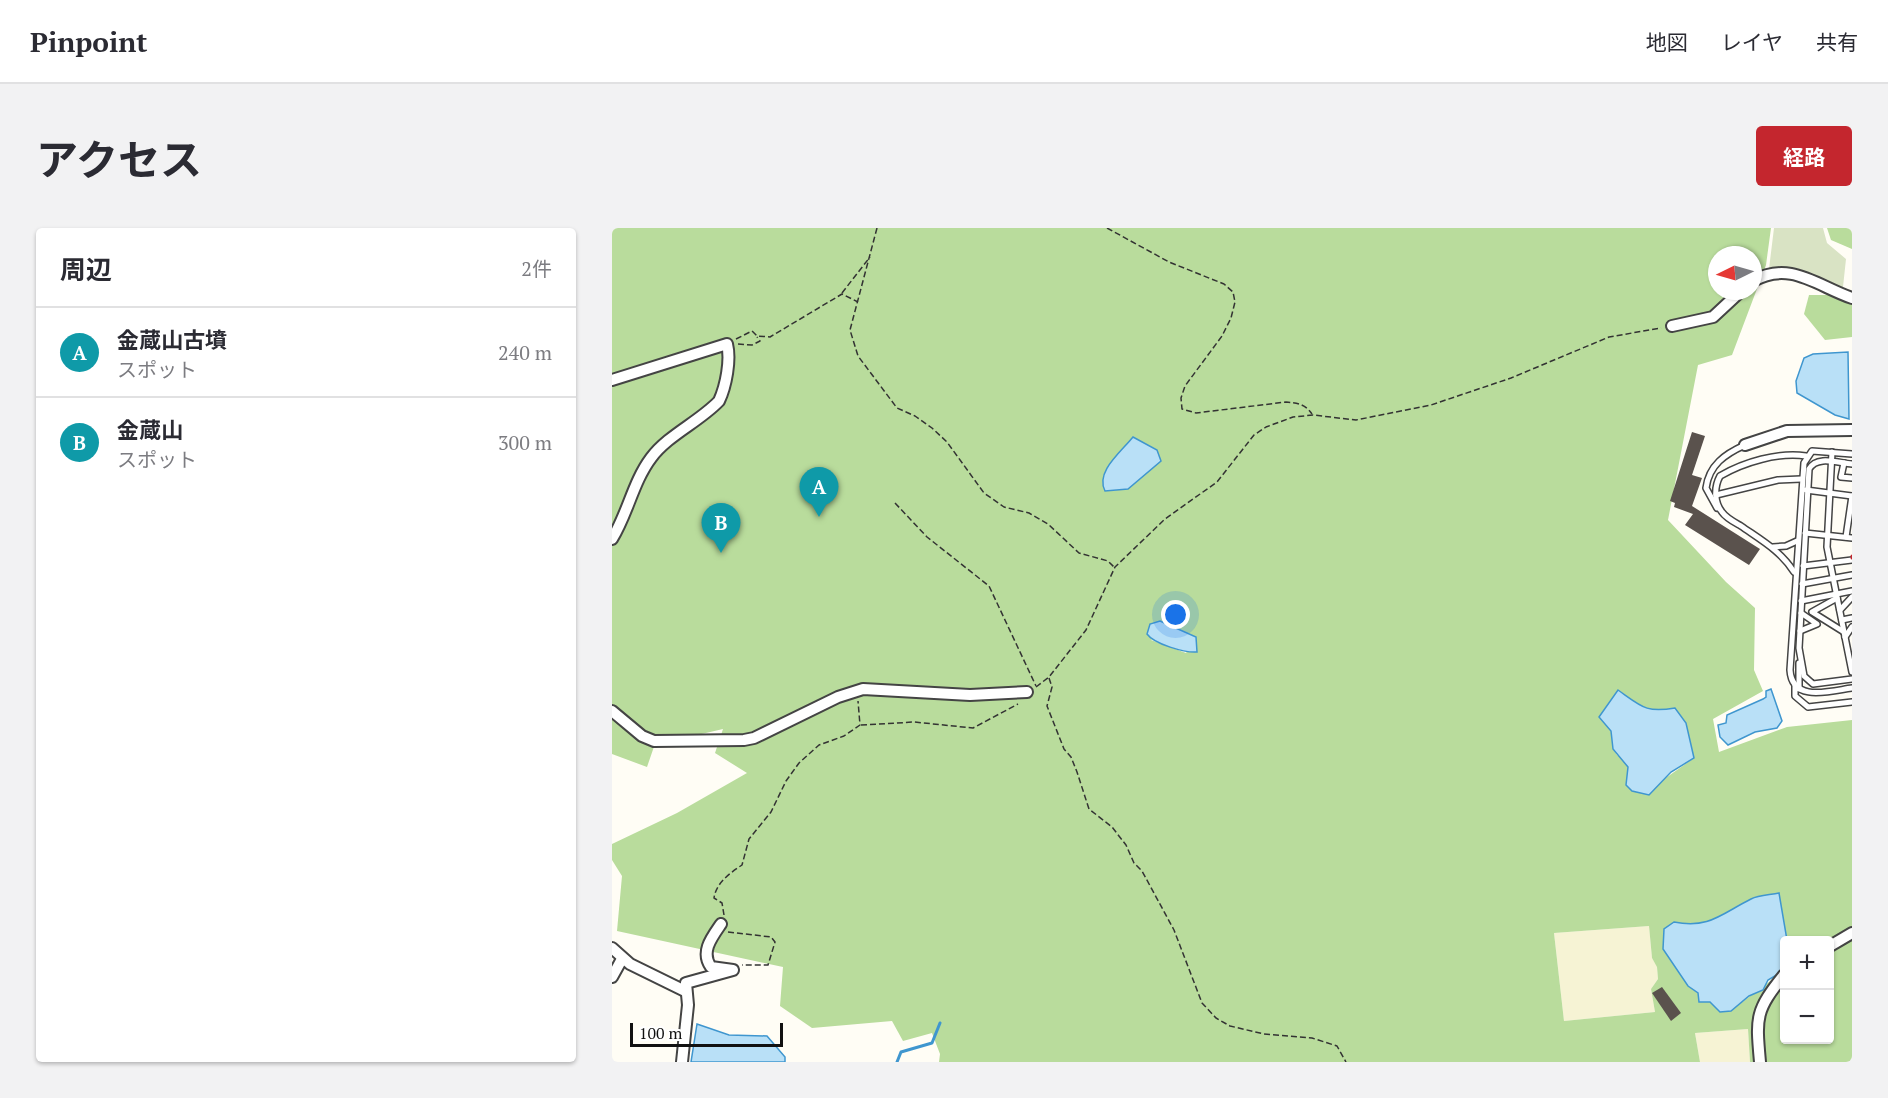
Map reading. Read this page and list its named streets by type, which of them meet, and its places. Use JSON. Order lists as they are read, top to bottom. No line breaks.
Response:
{"scale_bar":"100 m","north":"left","page":{"header":"Pinpoint","nav":["地図","レイヤ","共有"],"title":"アクセス","buttons":"経路","heading":["周辺","2件"],"list":[{"mark":"A","name":"金蔵山古墳","note":"スポット","value":"240 m"},{"mark":"B","name":"金蔵山","note":"スポット","value":"300 m"}],"pins":["A","B"],"map_buttons":["+","−"],"scale":"100 m"}}
